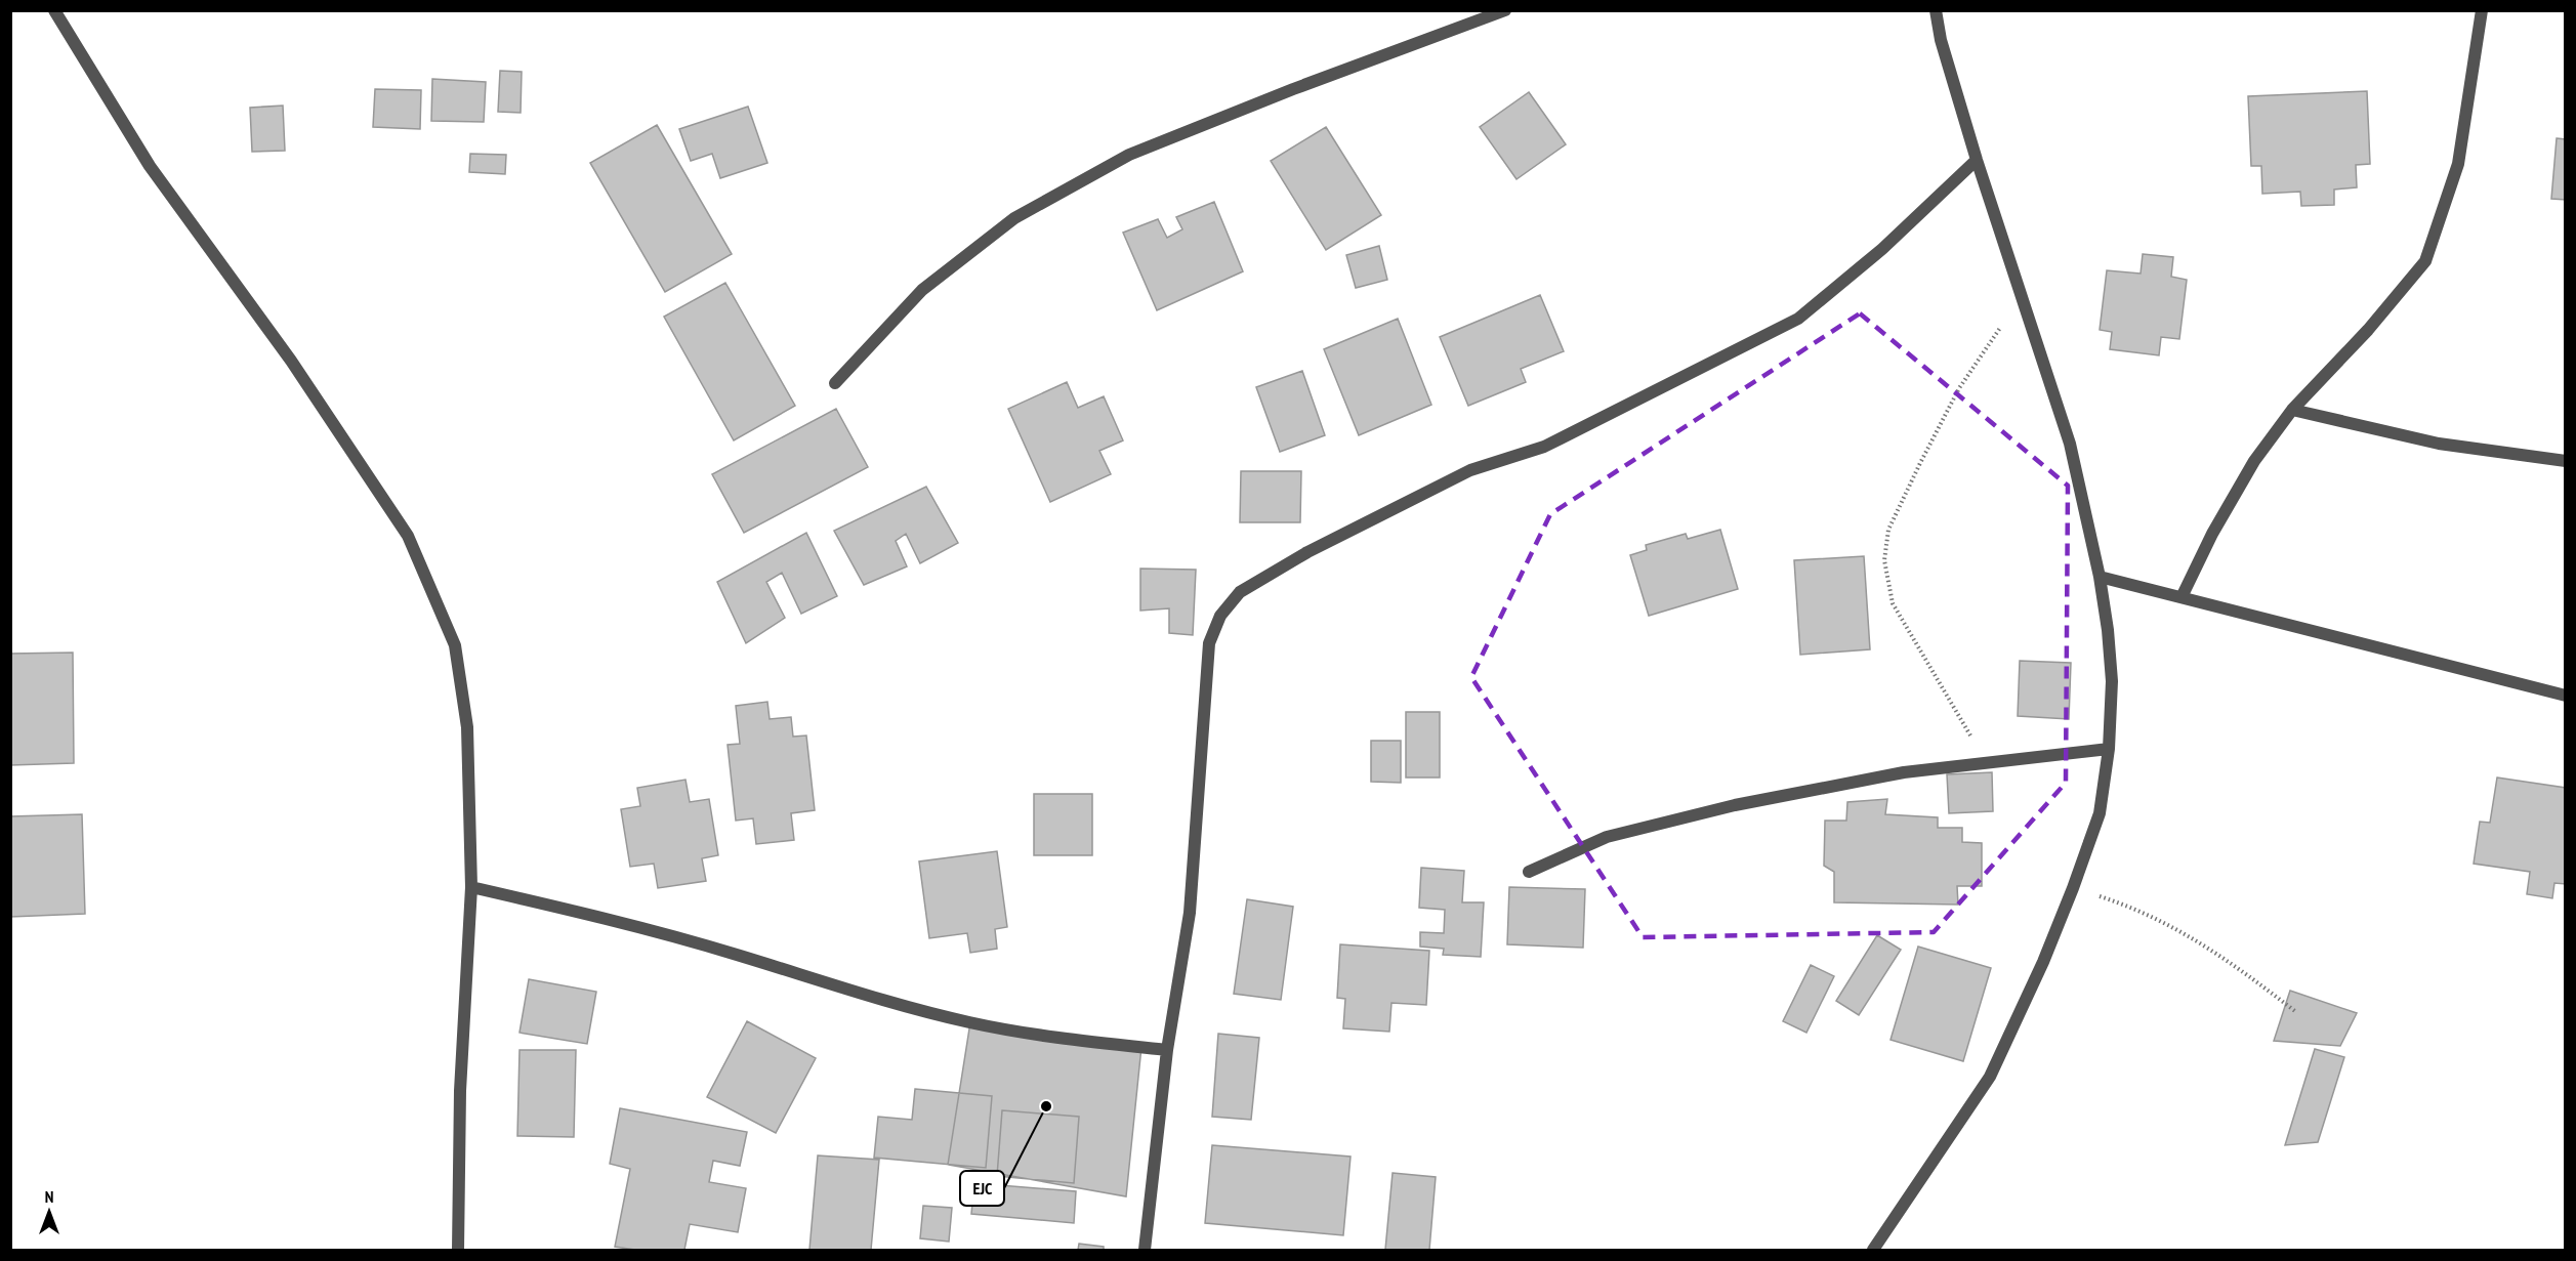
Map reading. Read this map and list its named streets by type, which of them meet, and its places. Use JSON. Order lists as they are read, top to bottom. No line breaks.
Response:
{"places":["EJC"],"north":"top"}
